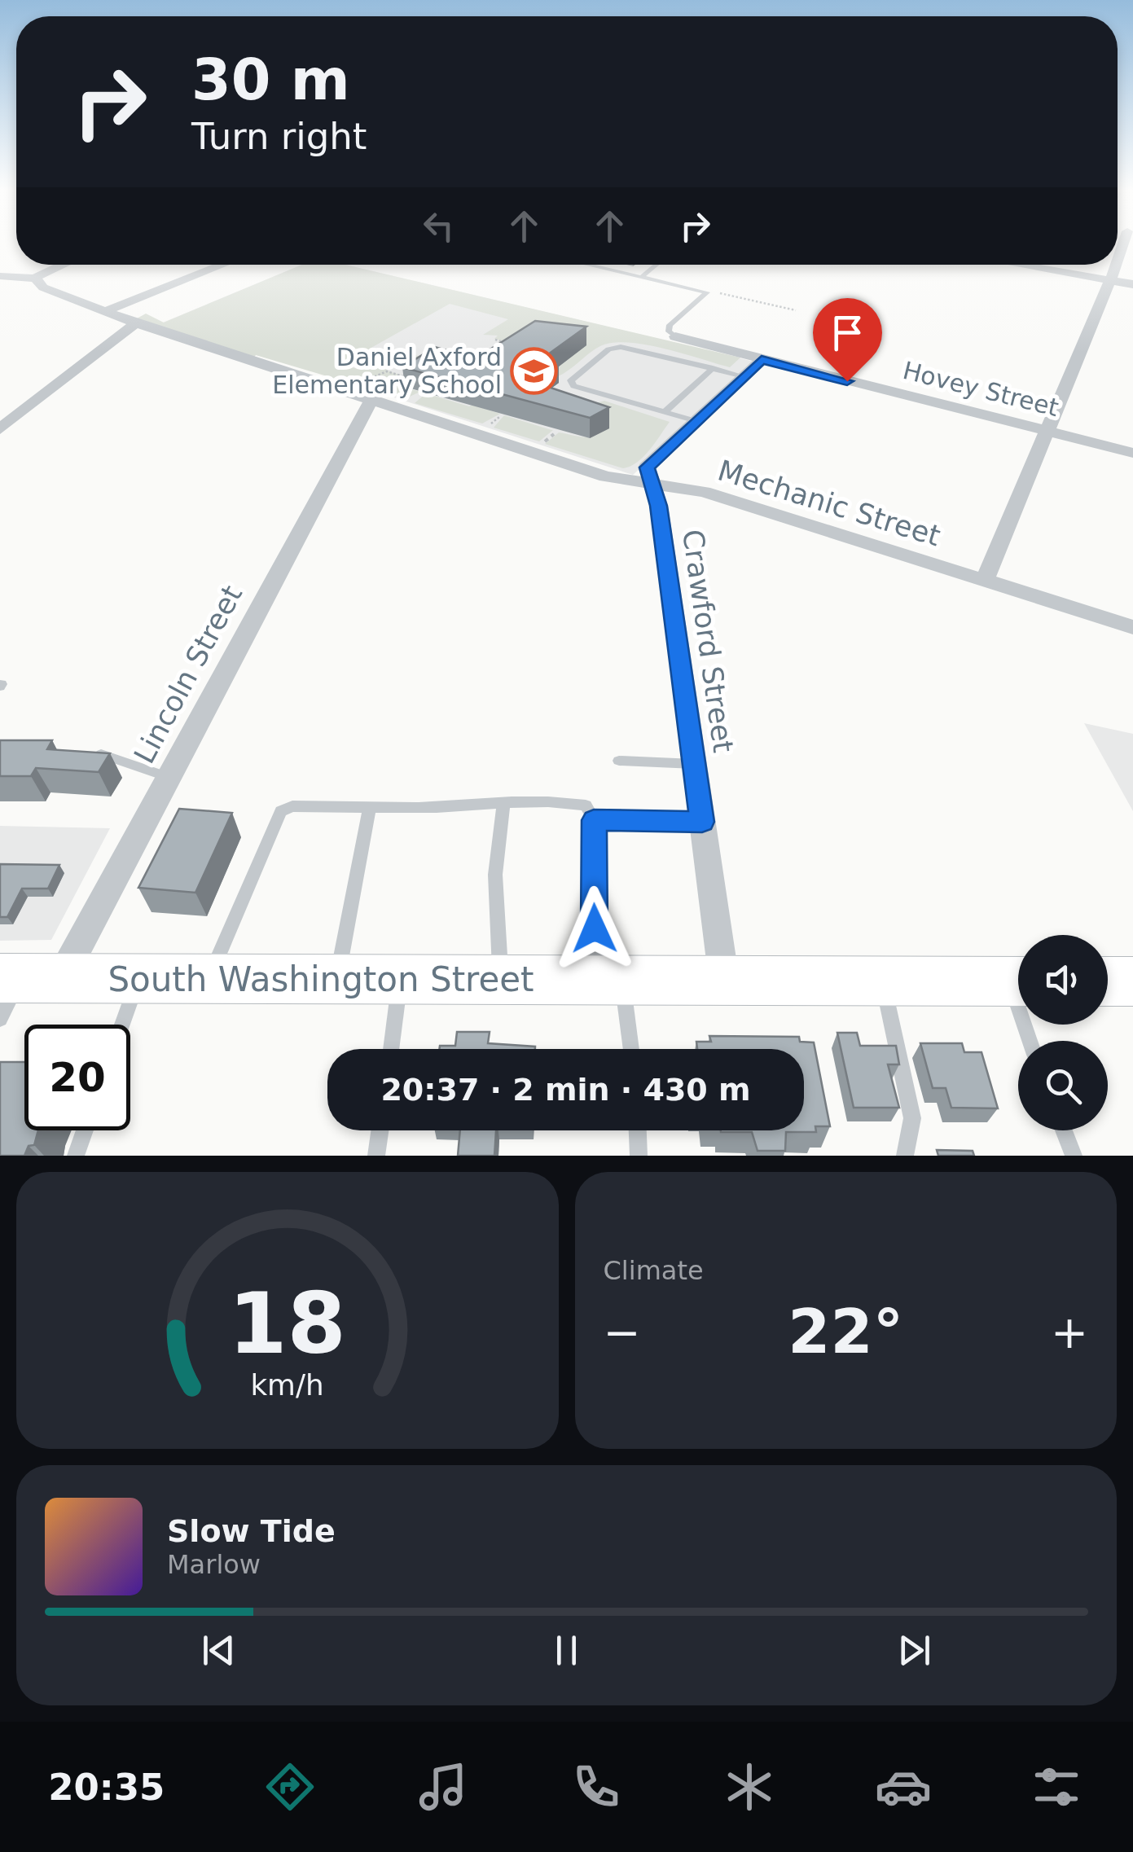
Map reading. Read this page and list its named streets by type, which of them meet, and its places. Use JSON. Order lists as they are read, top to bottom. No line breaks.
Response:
{"streets":{"main road":["South Washington Street"],"street":["Hovey Street","Mechanic Street","Crawford Street","Lincoln Street"]},"crossings":[["Mechanic Street","Crawford Street"],["Mechanic Street","Lincoln Street"],["Crawford Street","South Washington Street"],["Lincoln Street","South Washington Street"]],"places":{"school or university":["Daniel Axford Elementary School"]},"page":{"turn":["30 m","Turn right"],"limit":"20","trip":"20:37 · 2 min · 430 m","tile":"Climate","heat":["−","22°","+"],"song":["Slow Tide","Marlow"],"tabs":"20:35","gauge":["18","km/h"]}}
